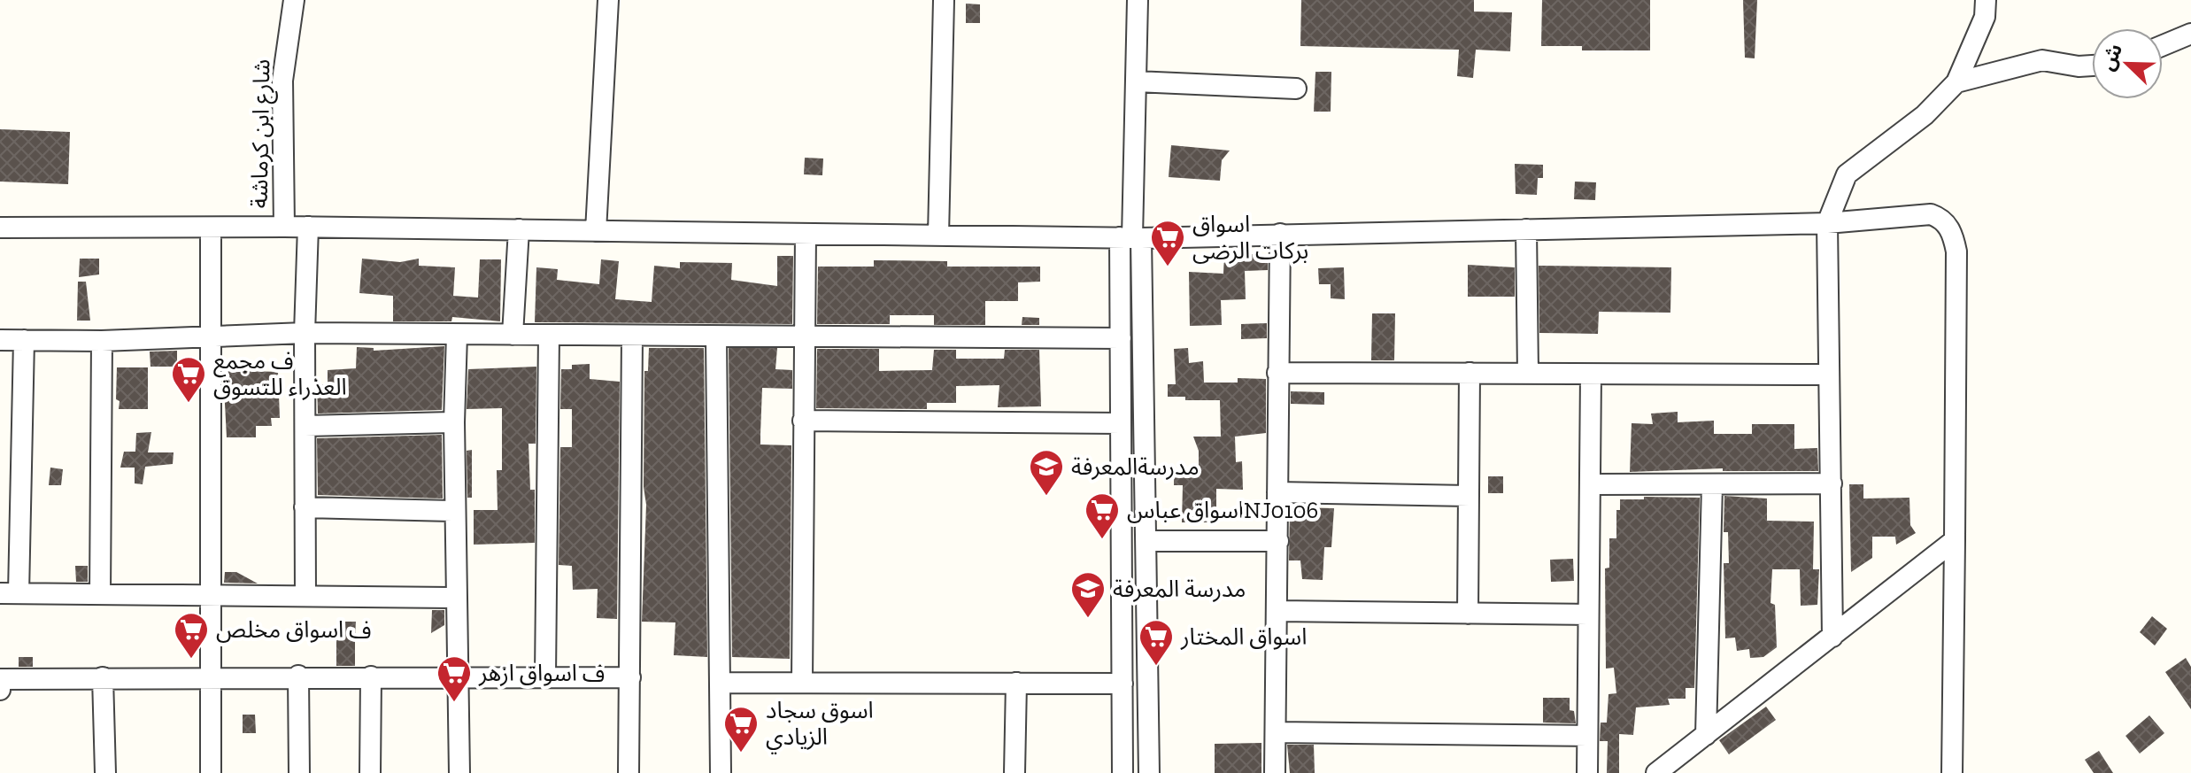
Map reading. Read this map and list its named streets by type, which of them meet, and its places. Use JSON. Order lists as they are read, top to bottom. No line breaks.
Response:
{"streets":{"street":["شارع ابن كرماشة"]},"places":{"supermarket":["اسواق بركات الرضى","ف مجمع العذراء للتسوق","اسواق عباسNJ0106","ف اسواق مخلص","اسواق المختار","ف اسواق ازهر","اسوق سجاد الزيادي"],"school or university":["مدرسةالمعرفة","مدرسة المعرفة"]},"north":"top left"}
